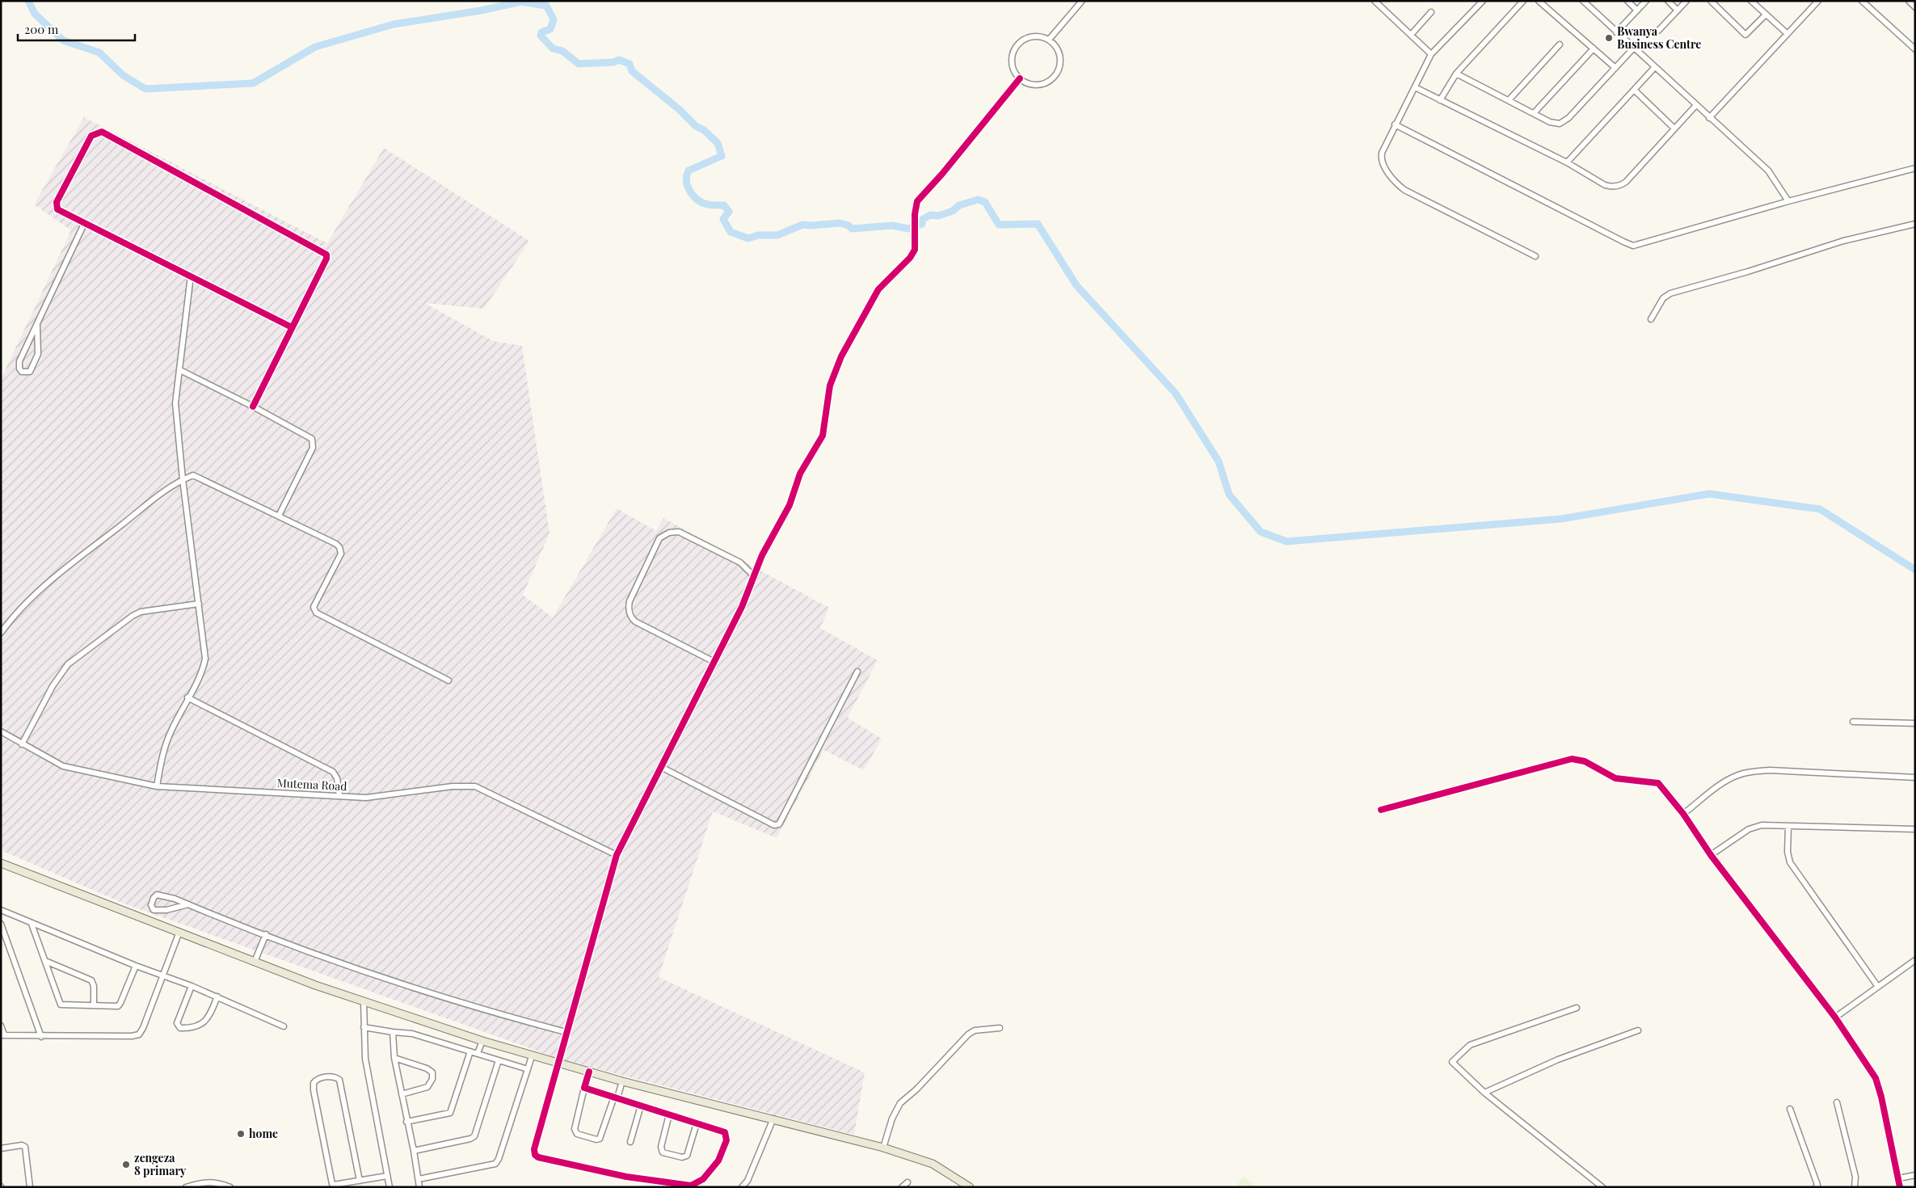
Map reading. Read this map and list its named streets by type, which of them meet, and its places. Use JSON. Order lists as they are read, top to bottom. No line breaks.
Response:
{"streets":{"street":["Mutema Road"]},"places":["Bwanya Business Centre","home","zengeza 8 primary"],"scale_bar":"200 m"}
